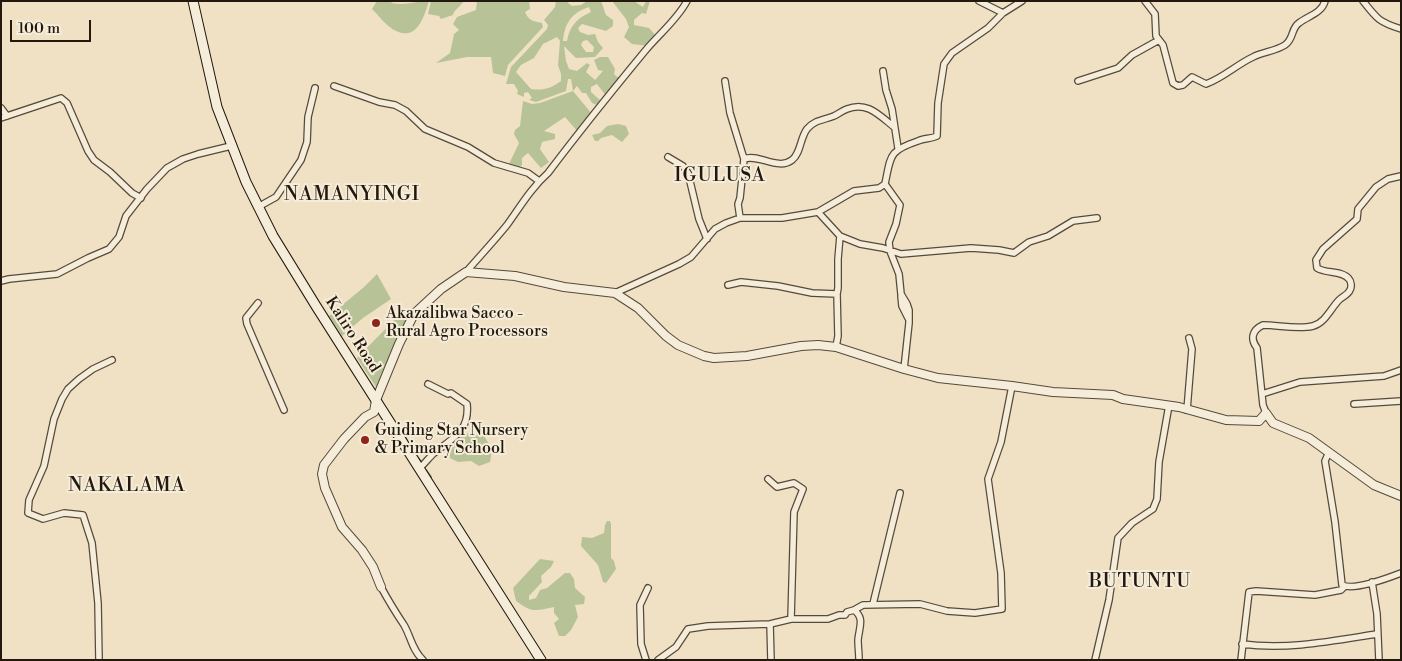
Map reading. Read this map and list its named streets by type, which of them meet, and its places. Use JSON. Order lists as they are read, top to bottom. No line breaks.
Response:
{"streets":{"main road":["Kaliro Road"]},"districts":["IGULUSA","NAMANYINGI","NAKALAMA","BUTUNTU"],"places":["Akazalibwa Sacco - Rural Agro Processors","Guiding Star Nursery & Primary School"],"scale_bar":"100 m"}
